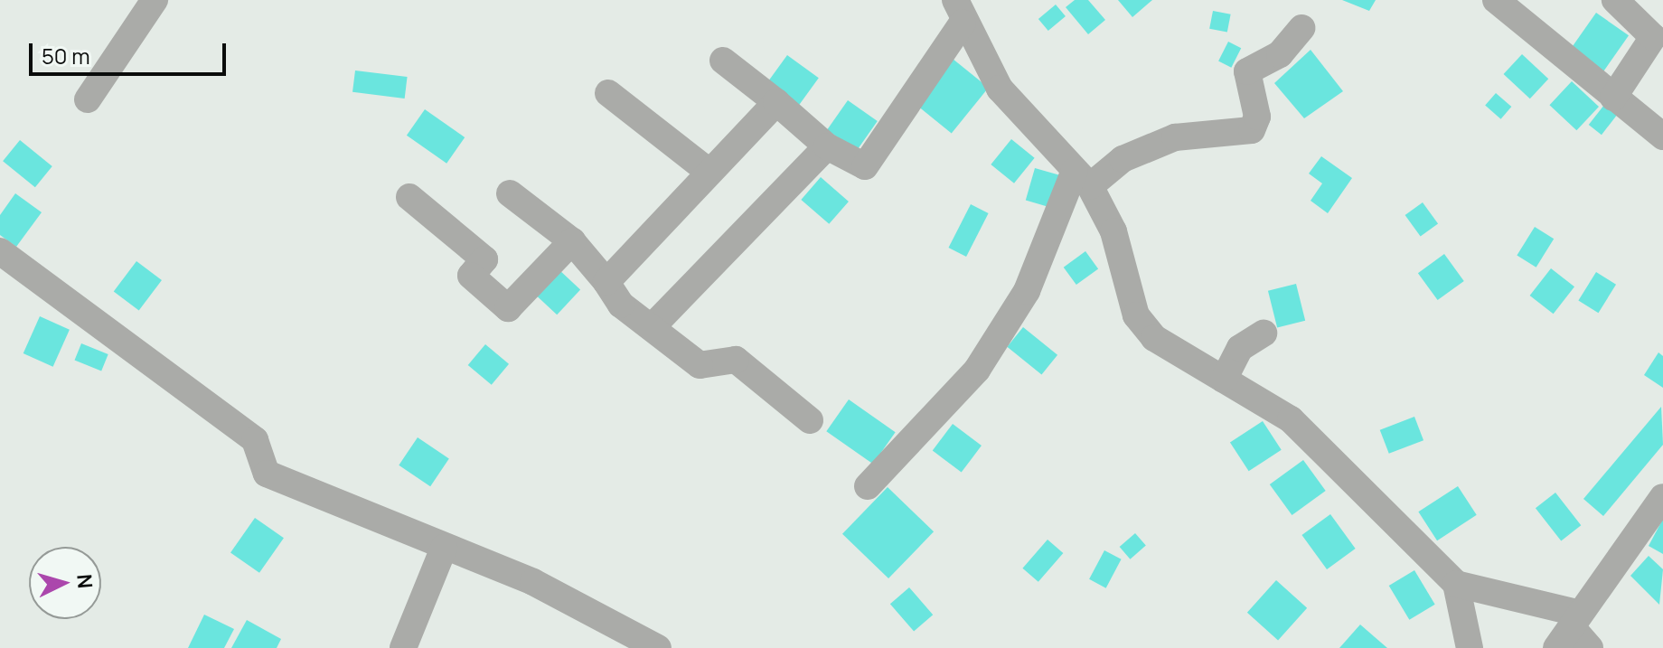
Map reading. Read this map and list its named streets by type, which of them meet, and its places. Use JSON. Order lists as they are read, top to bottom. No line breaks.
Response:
{"scale_bar":"50 m","north":"right"}
